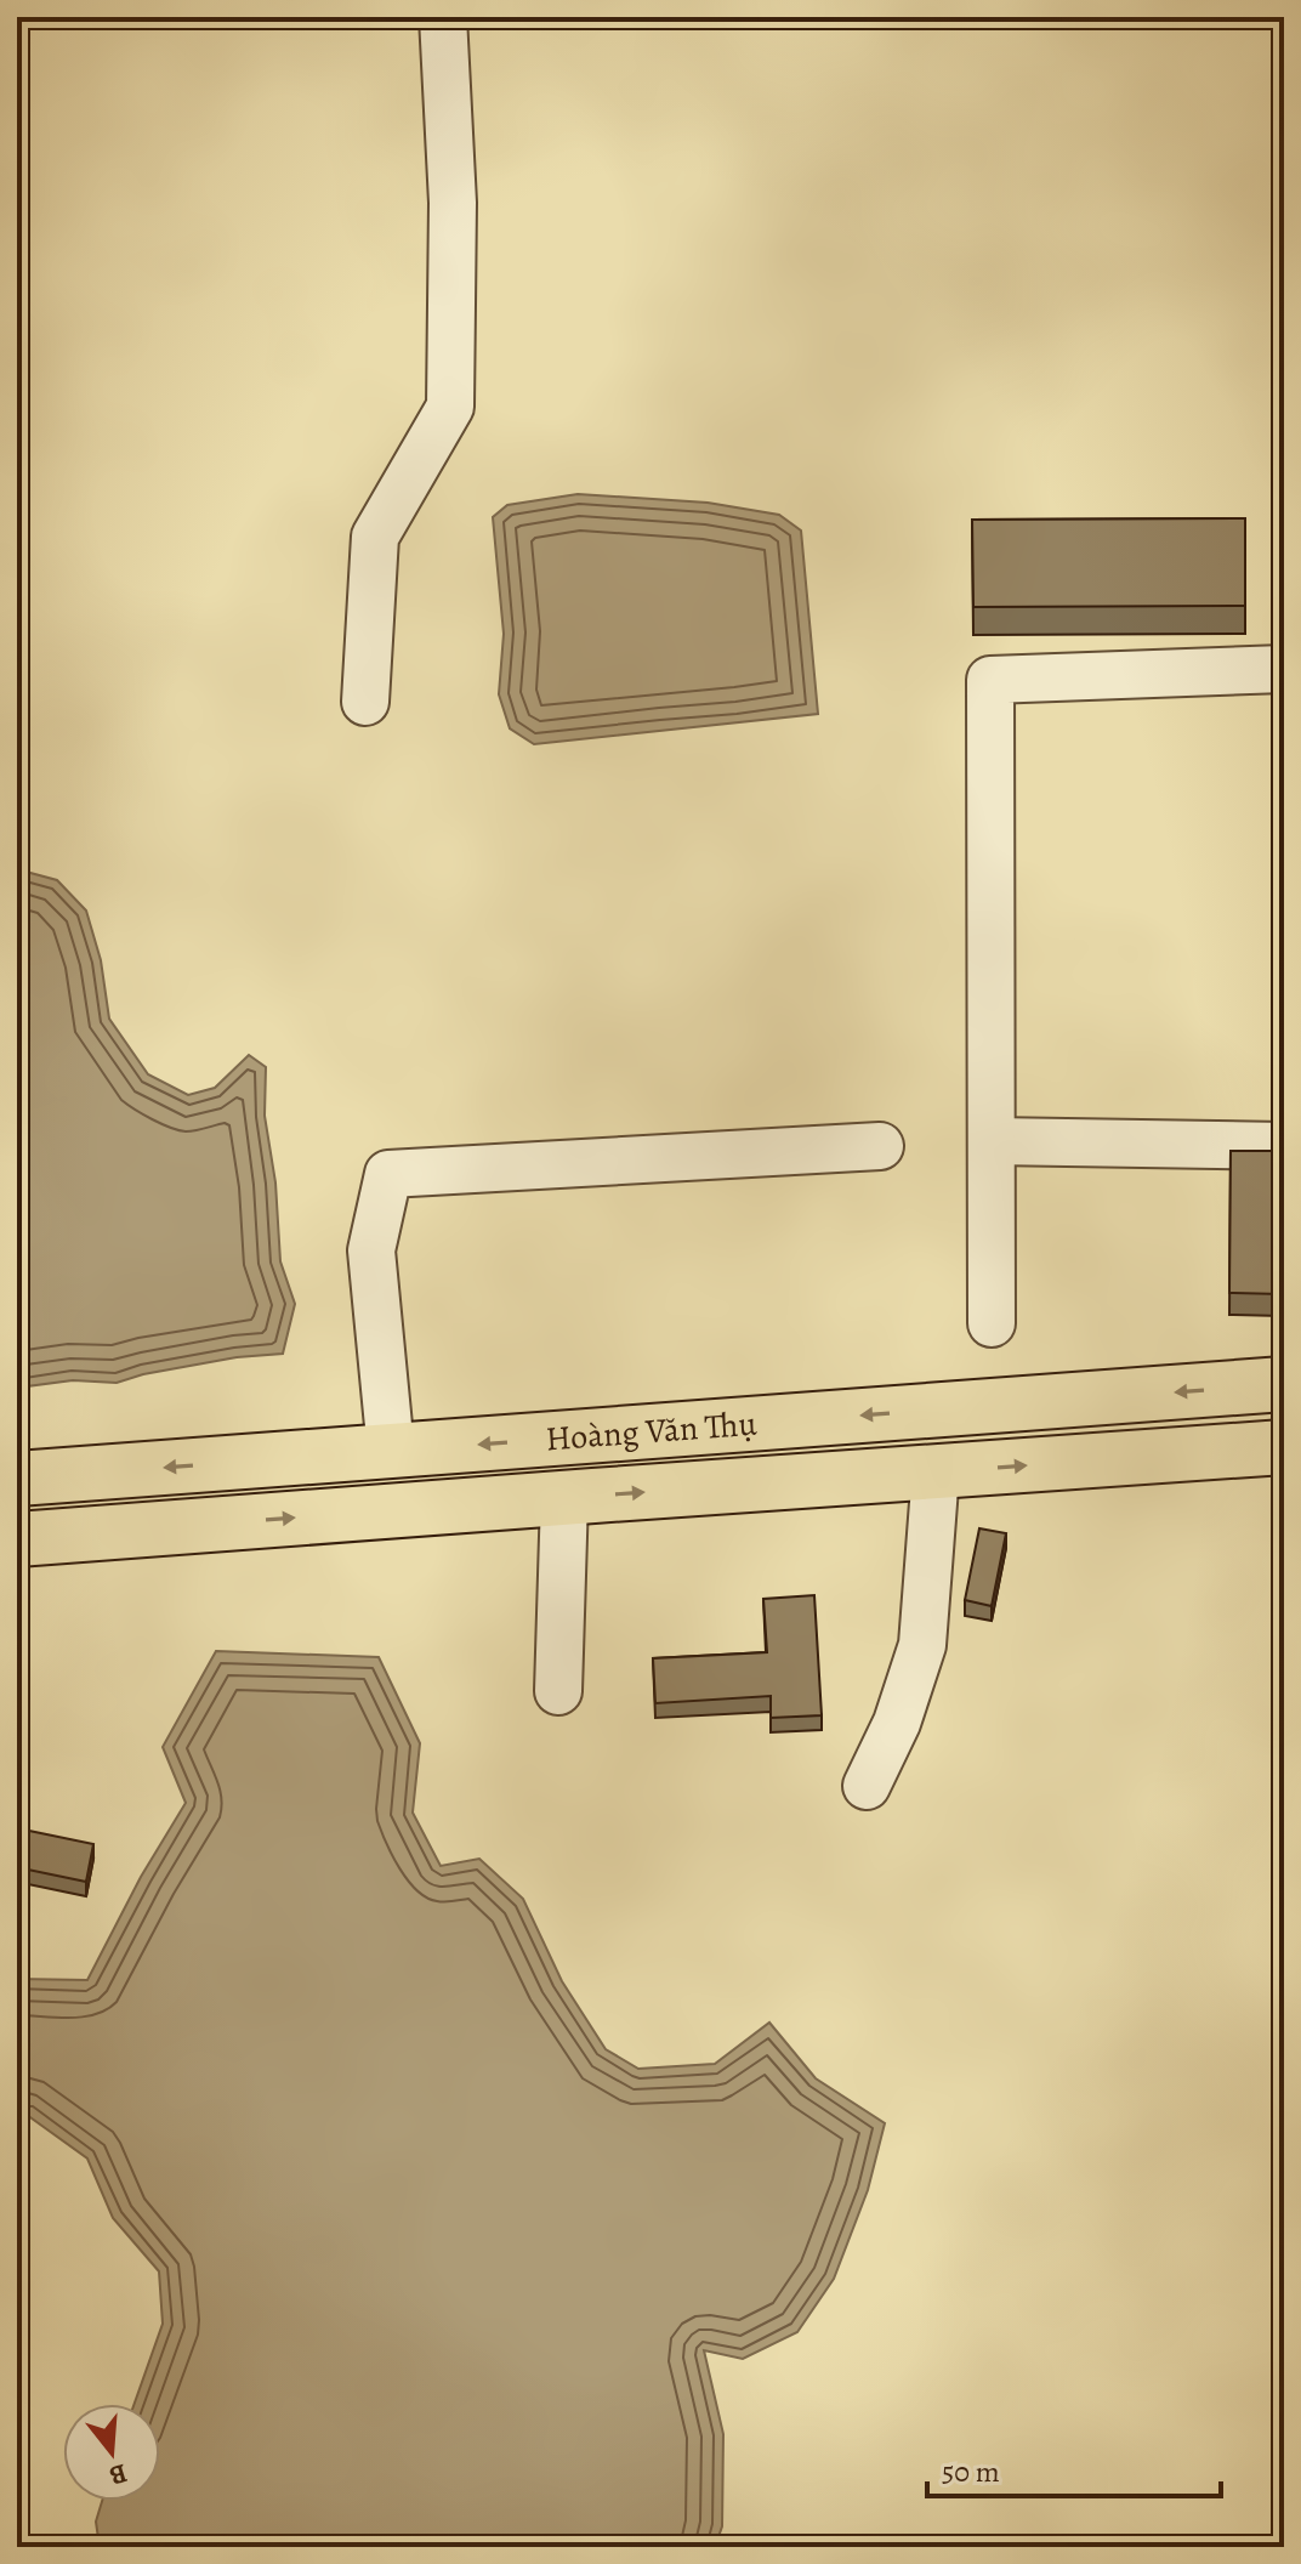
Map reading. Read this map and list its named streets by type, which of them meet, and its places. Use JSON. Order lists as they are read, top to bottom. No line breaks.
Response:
{"streets":{"main road":["Hoàng Văn Thụ"]},"scale_bar":"50 m","north":"bottom"}
